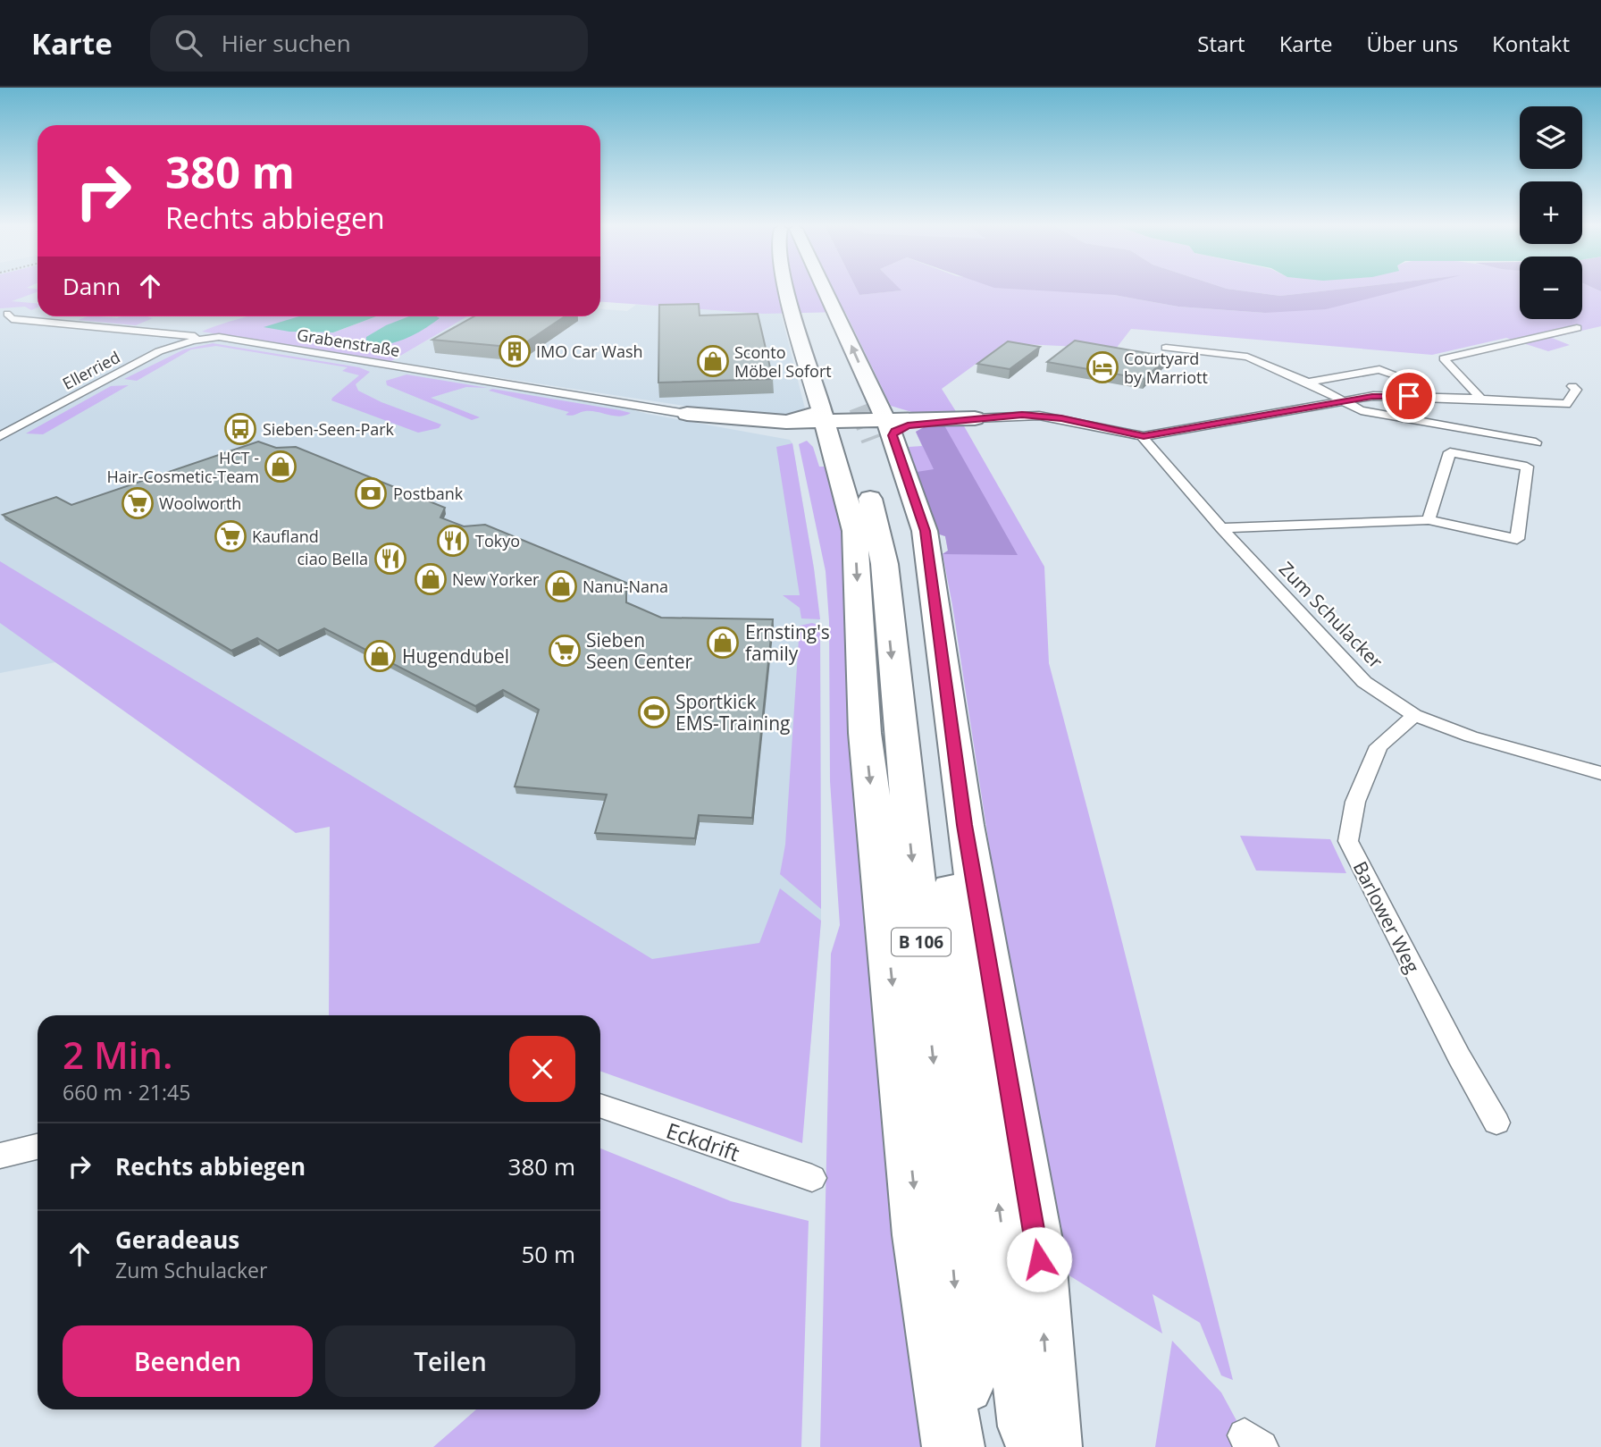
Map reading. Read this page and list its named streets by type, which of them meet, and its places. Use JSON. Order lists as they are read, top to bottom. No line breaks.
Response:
{"streets":{"highway":["B 106"],"street":["Grabenstraße","Ellerried","Zum Schulacker","Barlower Weg","Eckdrift"]},"crossings":[["Grabenstraße","Ellerried"],["Zum Schulacker","Barlower Weg"]],"places":{"building":["IMO Car Wash"],"shop":["Sconto Möbel Sofort","HCT - Hair-Cosmetic-Team","New Yorker","Nanu-Nana","Ernsting's family","Hugendubel"],"hotel":["Courtyard by Marriott"],"bus stop":["Sieben-Seen-Park"],"bank":["Postbank"],"supermarket":["Woolworth","Kaufland","Sieben Seen Center"],"restaurant":["Tokyo","ciao Bella"],"sports":["Sportkick EMS-Training"]},"page":{"header":"Karte","search":"Hier suchen","nav":["Start","Karte","Über uns","Kontakt"],"map_buttons":["+","−"],"turn":["380 m","Rechts abbiegen"],"then":"Dann","heading":["2 Min.","660 m · 21:45"],"list":[{"name":"Rechts abbiegen","value":"380 m"},{"name":"Geradeaus","note":"Zum Schulacker","value":"50 m"}],"buttons":["Beenden","Teilen"]}}
